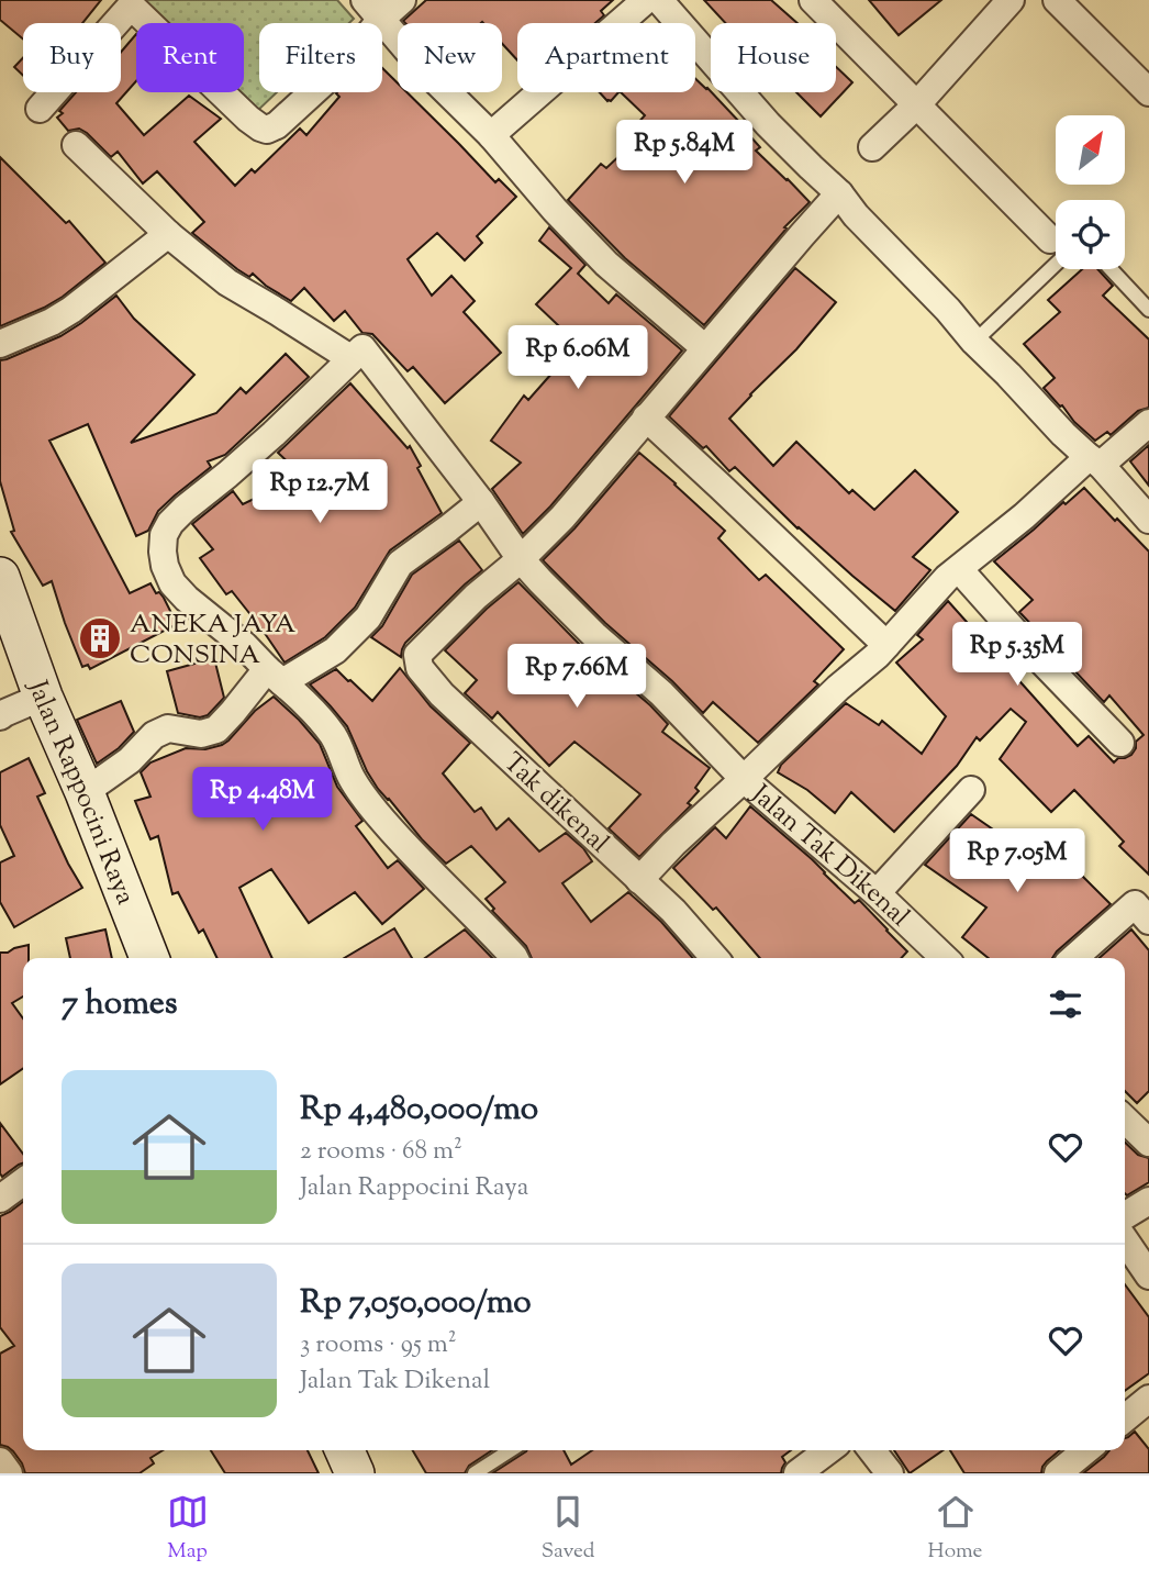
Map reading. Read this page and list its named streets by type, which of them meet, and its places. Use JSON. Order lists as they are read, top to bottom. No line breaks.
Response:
{"streets":{"main road":["Jalan Rappocini Raya"],"street":["Tak dikenal","Jalan Tak Dikenal"]},"crossings":[["Tak dikenal","Jalan Tak Dikenal"]],"places":{"building":["ANEKA JAYA CONSINA"]},"north":"top right","page":{"chip":["Buy","Rent","Filters","New","Apartment","House"],"price":["Rp 5.84M","Rp 6.06M","Rp 12.7M","Rp 5.35M","Rp 7.66M","Rp 4.48M","Rp 7.05M"],"heading":"7 homes","list":[{"name":"Rp 4,480,000/mo","note":"2 rooms · 68 m² · Jalan Rappocini Raya"},{"name":"Rp 7,050,000/mo","note":"3 rooms · 95 m² · Jalan Tak Dikenal"}],"tabs":["Map","Saved","Home"]}}
